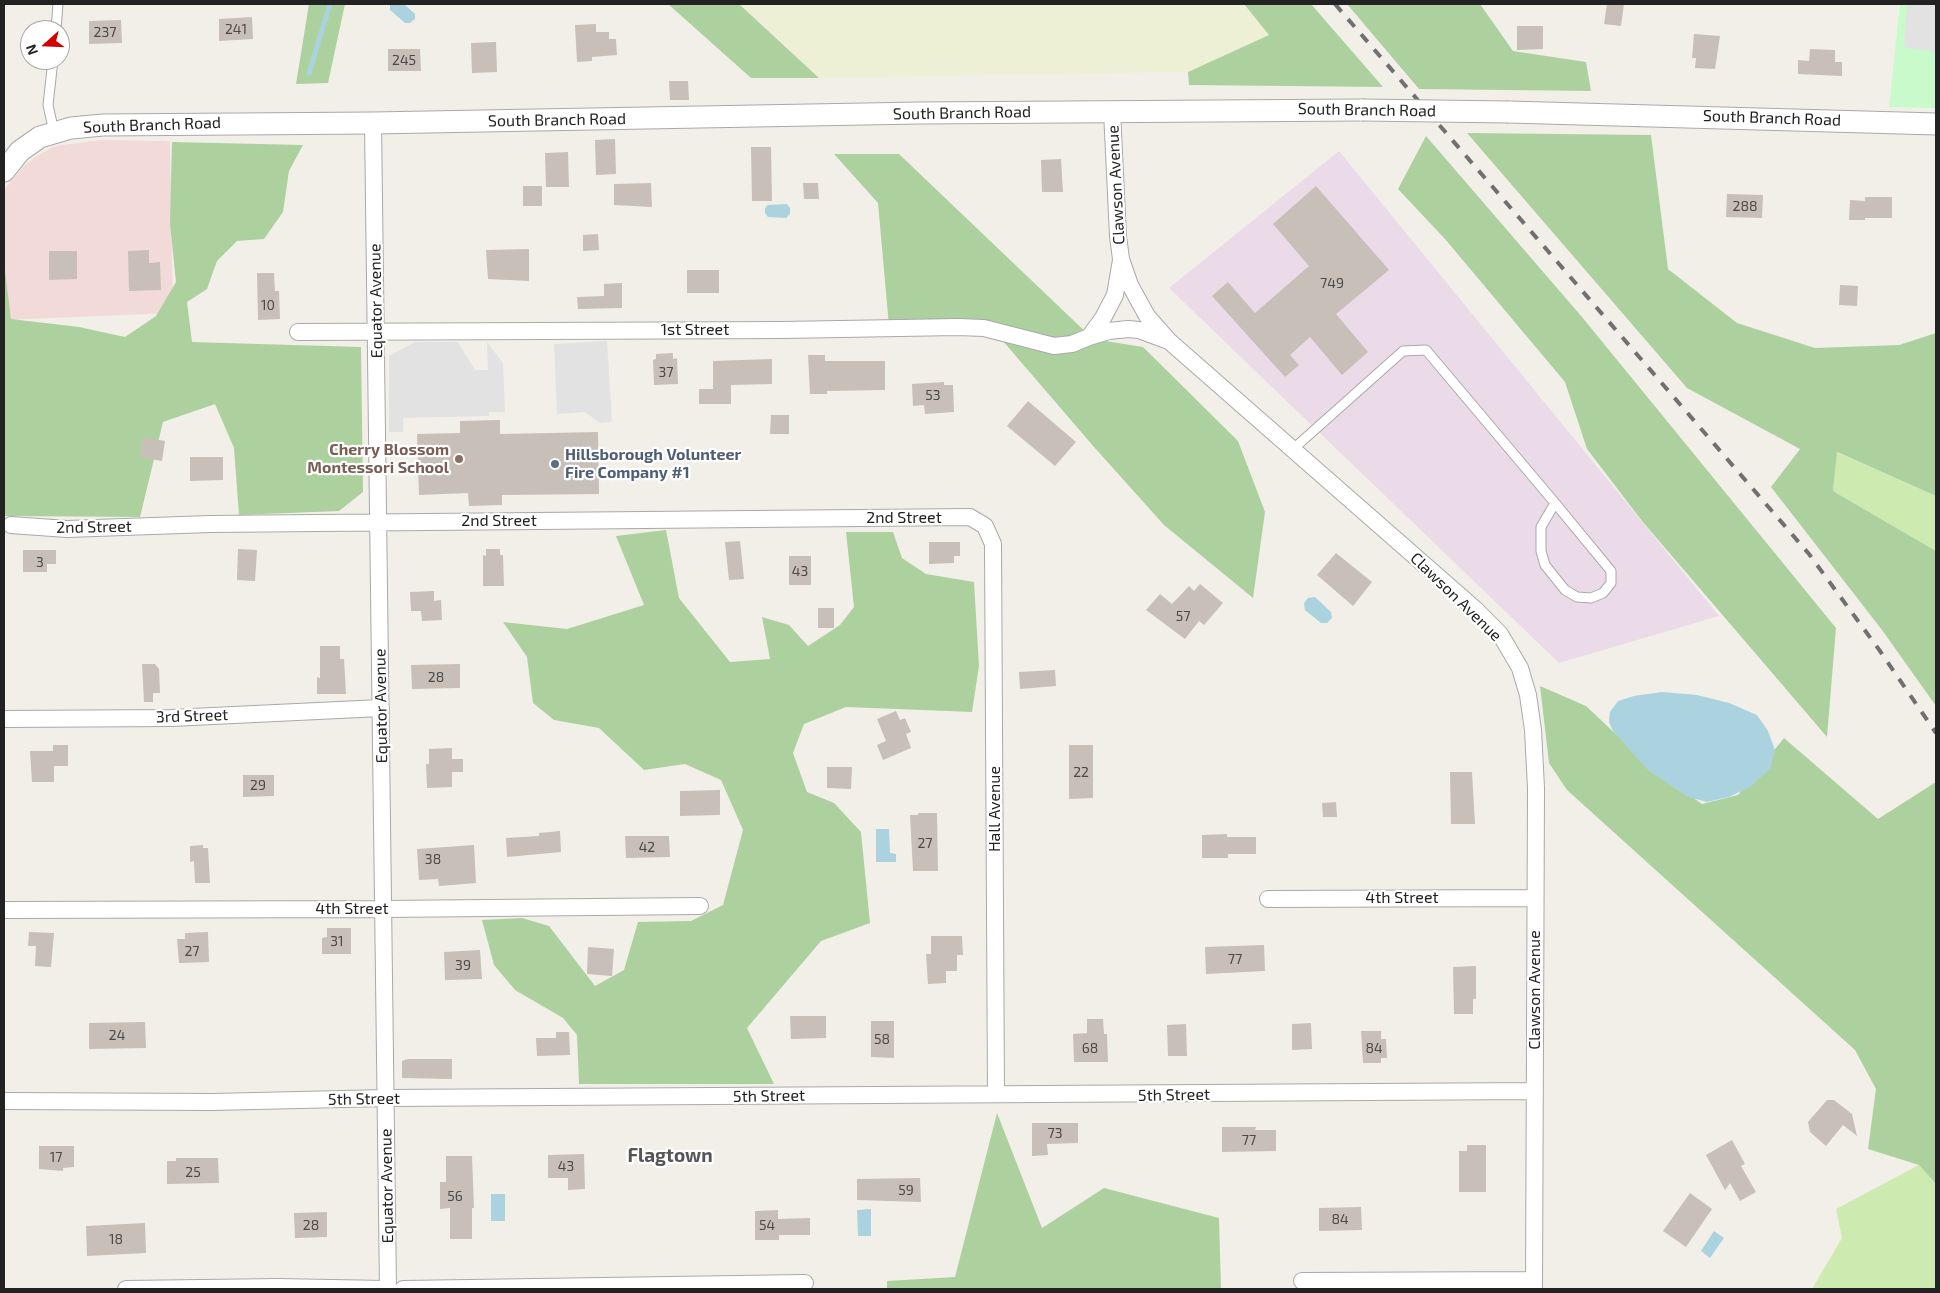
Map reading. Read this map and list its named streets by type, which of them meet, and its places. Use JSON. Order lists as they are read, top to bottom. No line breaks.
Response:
{"streets":{"street":["South Branch Road","Clawson Avenue","Equator Avenue","1st Street","2nd Street","3rd Street","Hall Avenue","4th Street","5th Street"]},"crossings":[["South Branch Road","Clawson Avenue"],["South Branch Road","Equator Avenue"],["Clawson Avenue","1st Street"],["Clawson Avenue","4th Street"],["Clawson Avenue","5th Street"],["Equator Avenue","1st Street"],["Equator Avenue","2nd Street"],["Equator Avenue","3rd Street"],["Equator Avenue","4th Street"],["Equator Avenue","5th Street"],["2nd Street","Hall Avenue"],["Hall Avenue","5th Street"]],"districts":["Flagtown"],"places":["Cherry Blossom Montessori School","Hillsborough Volunteer Fire Company #1"],"house_numbers":["241","237","245","288","749","10","37","53","3","43","57","28","22","29","27","42","38","31","27","77","39","24","58","68","84","73","77","17","43","25","59","56","84","28","54","18"],"north":"left"}
